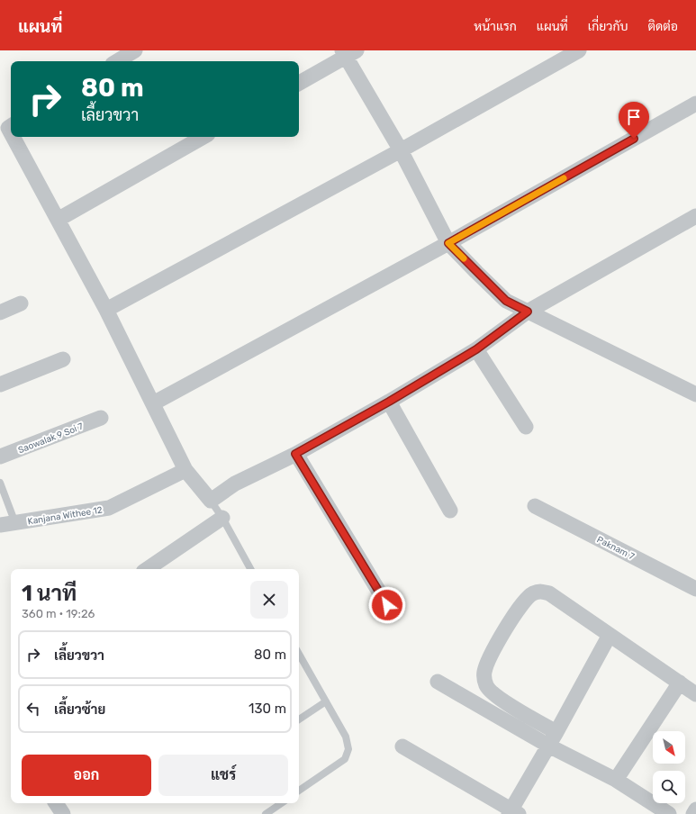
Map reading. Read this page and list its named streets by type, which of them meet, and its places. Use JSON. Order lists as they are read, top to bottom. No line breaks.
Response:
{"streets":{"street":["Saowalak 9 Soi 7","Kanjana Withee 12","Paknam 7"]},"north":"bottom right","page":{"header":"แผนที่","nav":["หน้าแรก","แผนที่","เกี่ยวกับ","ติดต่อ"],"turn":["80 m","เลี้ยวขวา"],"heading":["1 นาที","360 m · 19:26"],"list":[{"name":"เลี้ยวขวา","value":"80 m"},{"name":"เลี้ยวซ้าย","value":"130 m"}],"buttons":["ออก","แชร์"]}}
